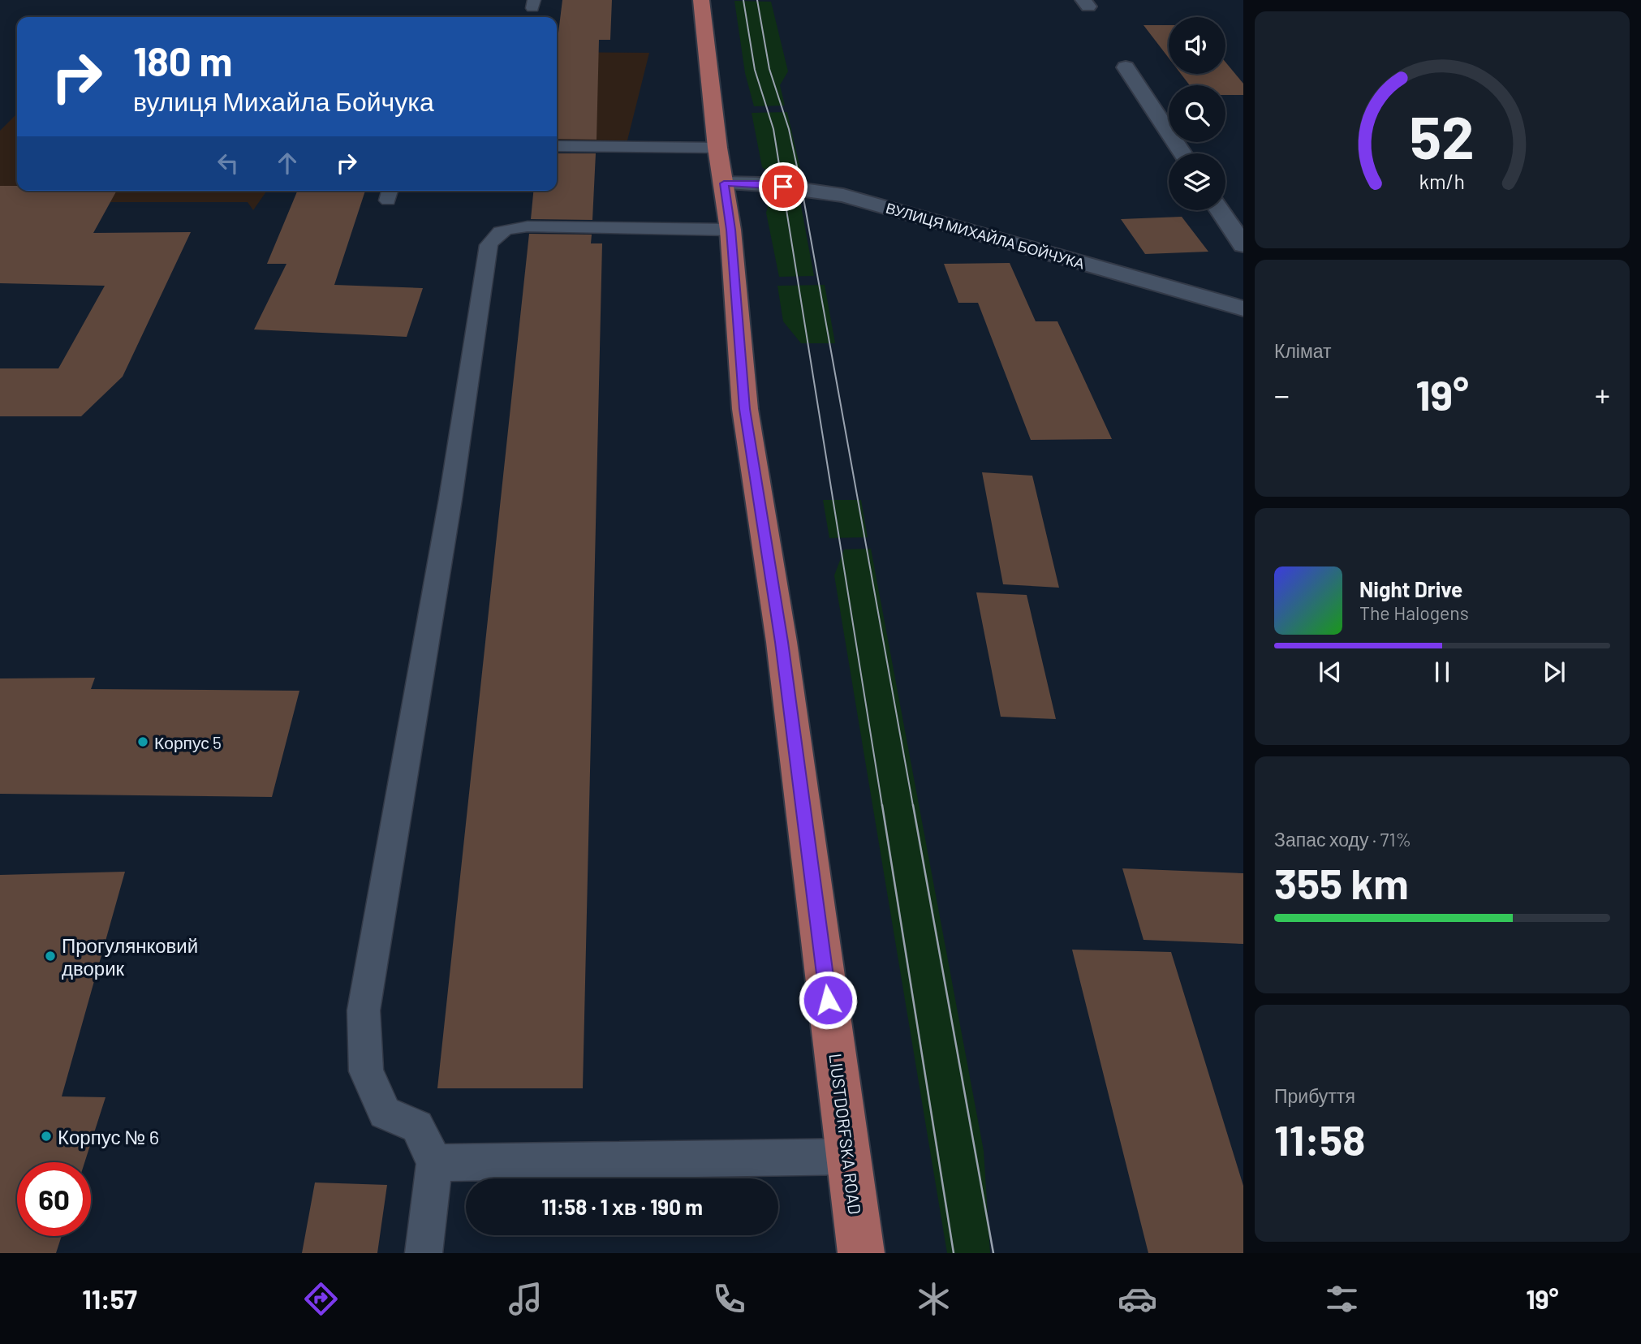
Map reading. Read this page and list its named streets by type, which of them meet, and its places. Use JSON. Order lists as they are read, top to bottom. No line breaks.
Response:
{"streets":{"main road":["LIUSTDORFSKA ROAD"],"street":["ВУЛИЦЯ МИХАЙЛА БОЙЧУКА"]},"crossings":[["ВУЛИЦЯ МИХАЙЛА БОЙЧУКА","LIUSTDORFSKA ROAD"]],"places":["Корпус 5","Прогулянковий дворик","Корпус № 6"],"page":{"turn":["180 m","вулиця Михайла Бойчука"],"tile":["Клімат",["Запас ходу · 71%","355 km"],["Прибуття","11:58"]],"heat":["−","19°","+"],"song":["Night Drive","The Halogens"],"limit":"60","trip":"11:58 · 1 хв · 190 m","tabs":["11:57","19°"],"gauge":["52","km/h"]}}
